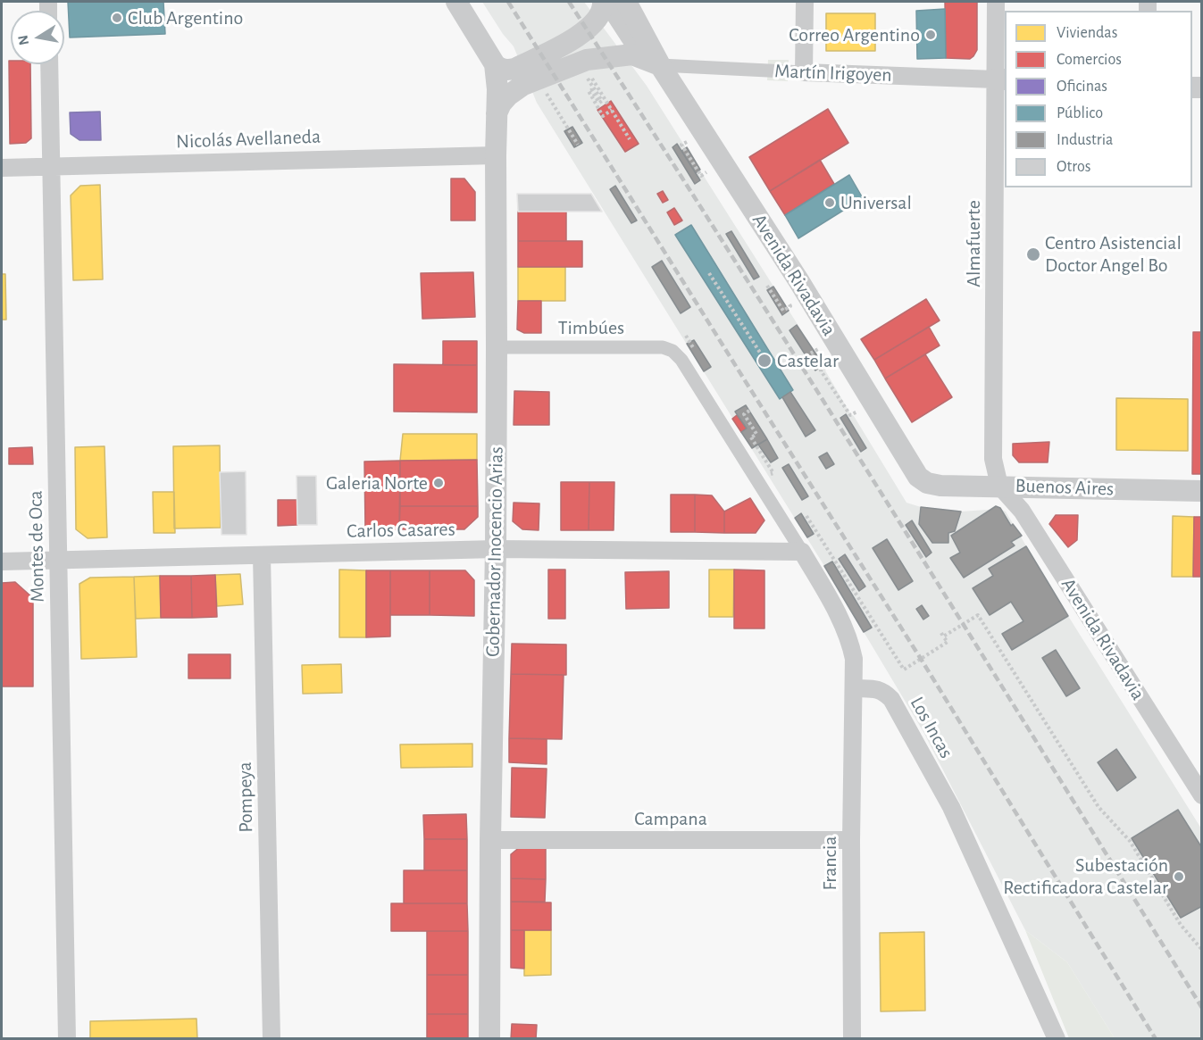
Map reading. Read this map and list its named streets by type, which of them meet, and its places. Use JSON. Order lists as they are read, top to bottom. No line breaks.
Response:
{"streets":{"street":["Martín Irigoyen","Nicolás Avellaneda","Almafuerte","Avenida Rivadavia","Timbúes","Buenos Aires","Carlos Casares","Montes de Oca","Gobernador Inocencio Arias","Los Incas","Pompeya","Campana","Francia"]},"crossings":[["Martín Irigoyen","Almafuerte"],["Martín Irigoyen","Avenida Rivadavia"],["Nicolás Avellaneda","Montes de Oca"],["Nicolás Avellaneda","Gobernador Inocencio Arias"],["Almafuerte","Avenida Rivadavia"],["Almafuerte","Buenos Aires"],["Avenida Rivadavia","Buenos Aires"],["Timbúes","Carlos Casares"],["Timbúes","Gobernador Inocencio Arias"],["Carlos Casares","Montes de Oca"],["Carlos Casares","Gobernador Inocencio Arias"],["Carlos Casares","Pompeya"],["Gobernador Inocencio Arias","Campana"],["Los Incas","Francia"],["Campana","Francia"]],"places":["Club Argentino","Correo Argentino","Universal","Centro Asistencial Doctor Angel Bo","Castelar","Galeria Norte","Subestación Rectificadora Castelar"],"legend":["Viviendas","Comercios","Oficinas","Público","Industria","Otros"],"north":"left"}
